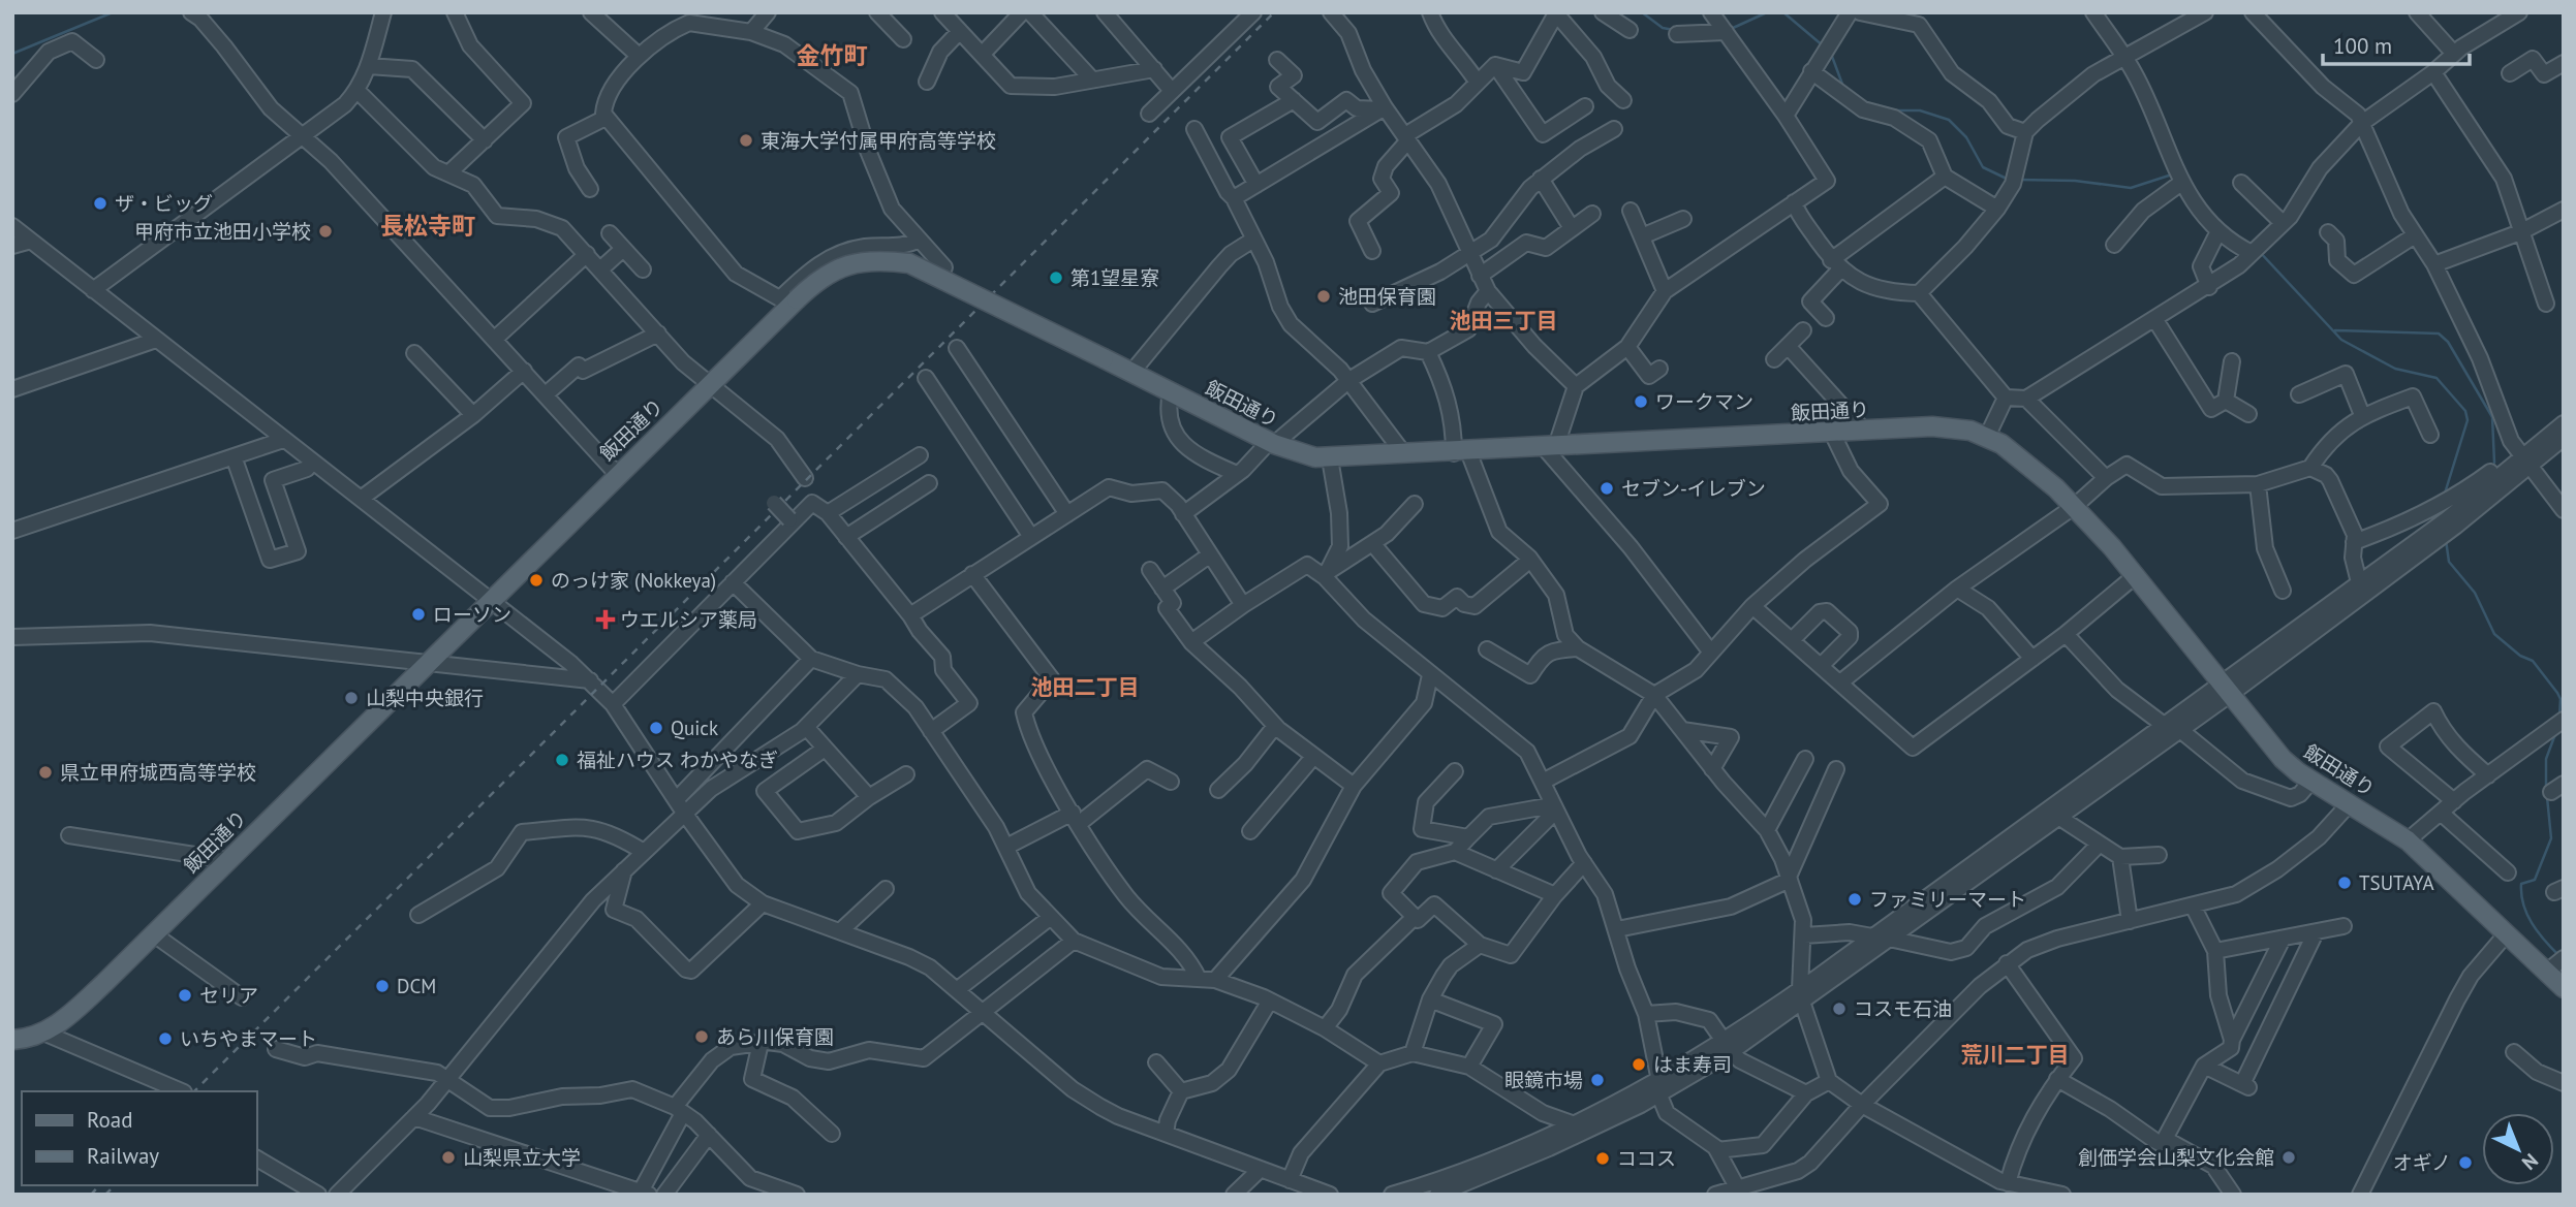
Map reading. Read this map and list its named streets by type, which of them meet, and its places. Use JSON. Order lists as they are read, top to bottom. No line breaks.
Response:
{"streets":{"main road":["飯田通り"]},"districts":["金竹町","長松寺町","池田三丁目","池田二丁目","荒川二丁目"],"places":{"other":["東海大学付属甲府高等学校","ザ・ビッグ","甲府市立池田小学校","第1望星寮","池田保育園","ワークマン","セブン-イレブン","のっけ家 (Nokkeya)","ローソン","山梨中央銀行","Quick","福祉ハウス わかやなぎ","県立甲府城西高等学校","TSUTAYA","ファミリーマート","DCM","セリア","コスモ石油","あら川保育園","いちやまマート","はま寿司","眼鏡市場","山梨県立大学","創価学会山梨文化会館","ココス","オギノ"],"health":["ウエルシア薬局"]},"legend":["Road","Railway"],"scale_bar":"100 m","north":"bottom right"}
